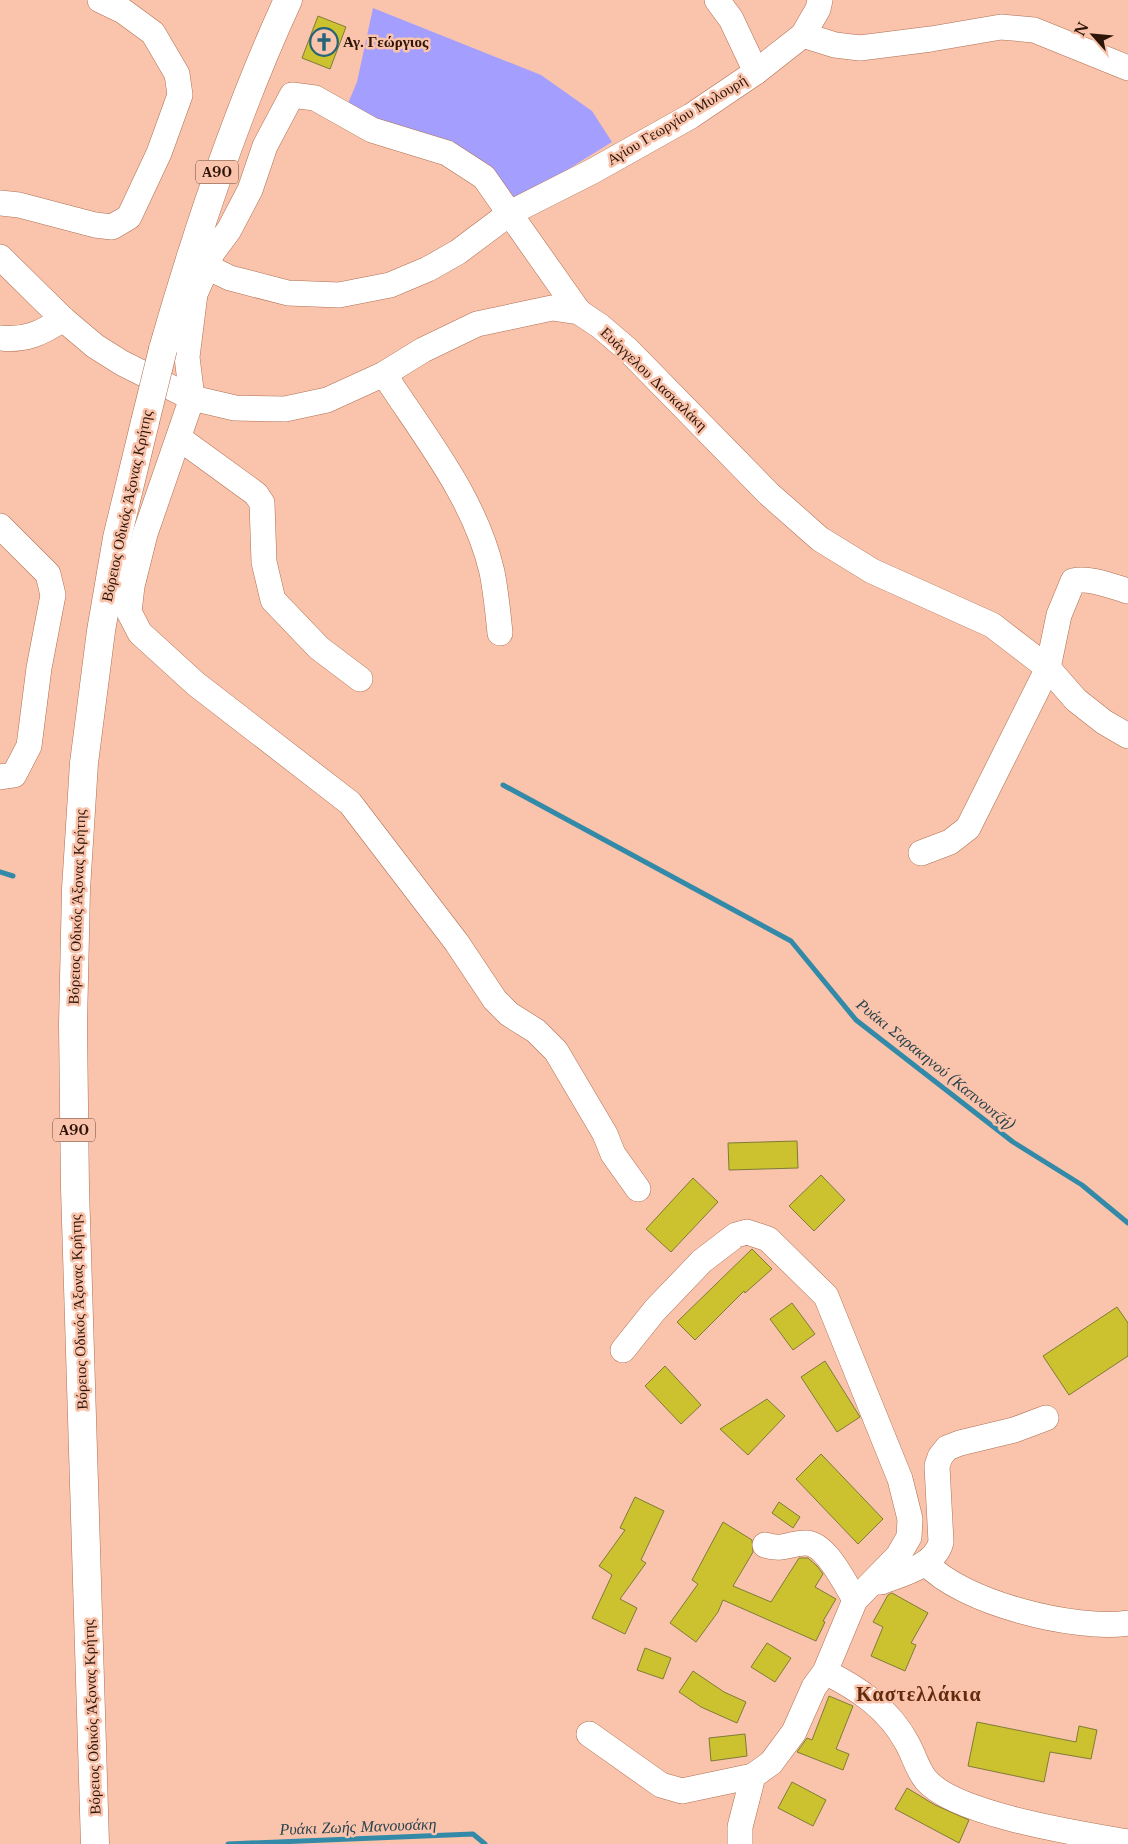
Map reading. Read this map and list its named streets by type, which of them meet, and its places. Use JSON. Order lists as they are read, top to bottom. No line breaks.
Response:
{"streets":{"highway":["Α90","Βόρειος Οδικός Άξονας Κρήτης"],"street":["Αγίου Γεωργίου Μυλουρή","Ευάγγελου Δασκαλάκη"]},"districts":["Καστελλάκια"],"water":["Ρυάκι Σαρακηνού (Καπνουτζή)","Ρυάκι Ζωής Μανουσάκη"],"places":{"church":["Αγ. Γεώργιος"]},"north":"top left"}
